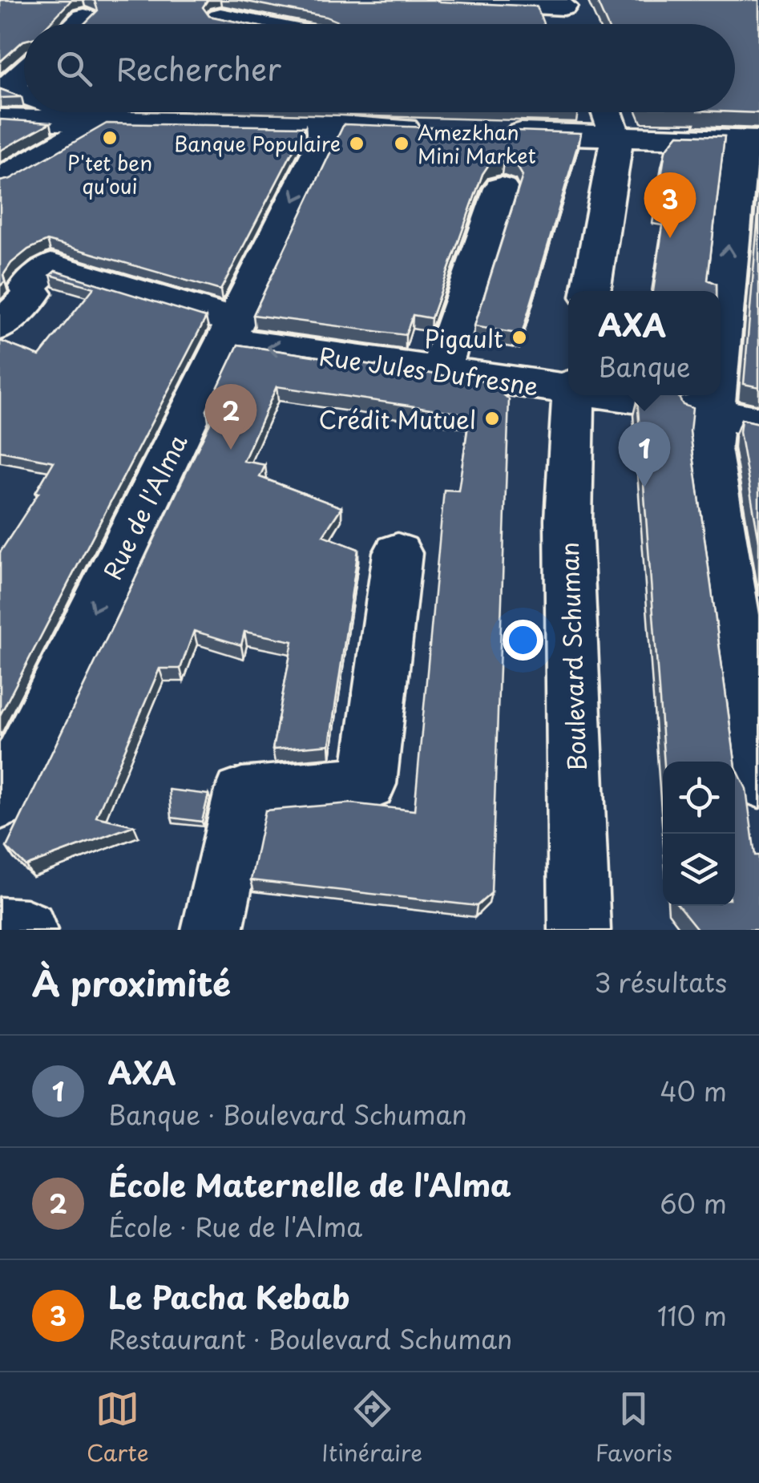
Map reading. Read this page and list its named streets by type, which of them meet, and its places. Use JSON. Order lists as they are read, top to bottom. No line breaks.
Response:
{"streets":{"street":["Rue Jules Dufresne","Rue de l'Alma","Boulevard Schuman"]},"crossings":[["Rue Jules Dufresne","Rue de l'Alma"]],"places":["P'tet ben qu'oui","Banque Populaire","Amezkhan Mini Market","Pigault","Crédit Mutuel"],"page":{"search":"Rechercher","pins":["3","2","1"],"popup":["AXA","Banque"],"heading":["À proximité","3 résultats"],"list":[{"mark":"1","name":"AXA","note":"Banque · Boulevard Schuman","value":"40 m"},{"mark":"2","name":"École Maternelle de l'Alma","note":"École · Rue de l'Alma","value":"60 m"},{"mark":"3","name":"Le Pacha Kebab","note":"Restaurant · Boulevard Schuman","value":"110 m"}],"nav":["Carte","Itinéraire","Favoris"]}}
